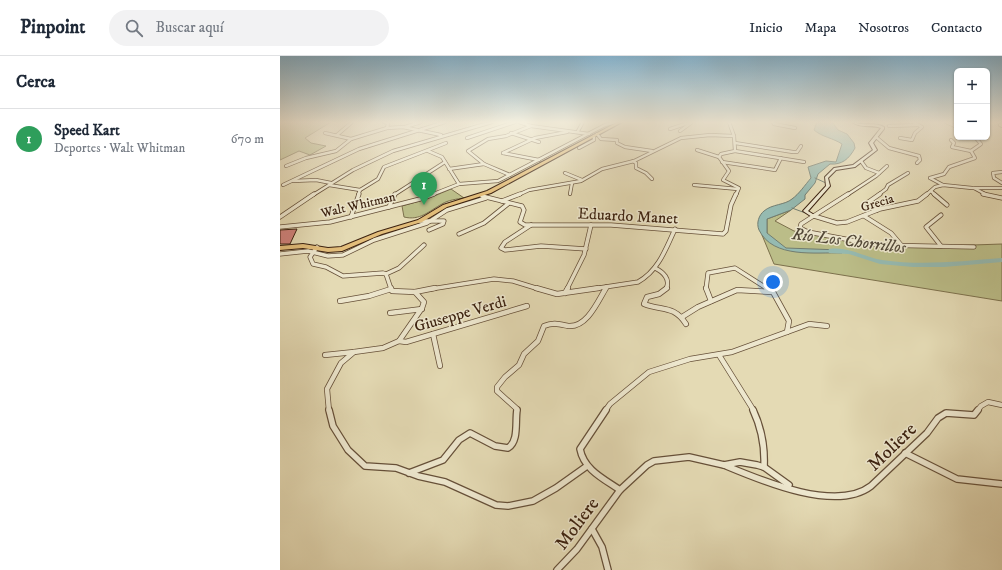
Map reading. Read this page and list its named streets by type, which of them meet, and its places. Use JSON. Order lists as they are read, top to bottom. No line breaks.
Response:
{"streets":{"street":["Grecia","Walt Whitman","Eduardo Manet","Giuseppe Verdi","Moliere"]},"water":["Río Los Chorrillos"],"page":{"header":"Pinpoint","search":"Buscar aquí","nav":["Inicio","Mapa","Nosotros","Contacto"],"heading":"Cerca","map_buttons":["+","−"],"list":[{"mark":"1","name":"Speed Kart","note":"Deportes · Walt Whitman","value":"670 m"}],"pins":"1"}}
